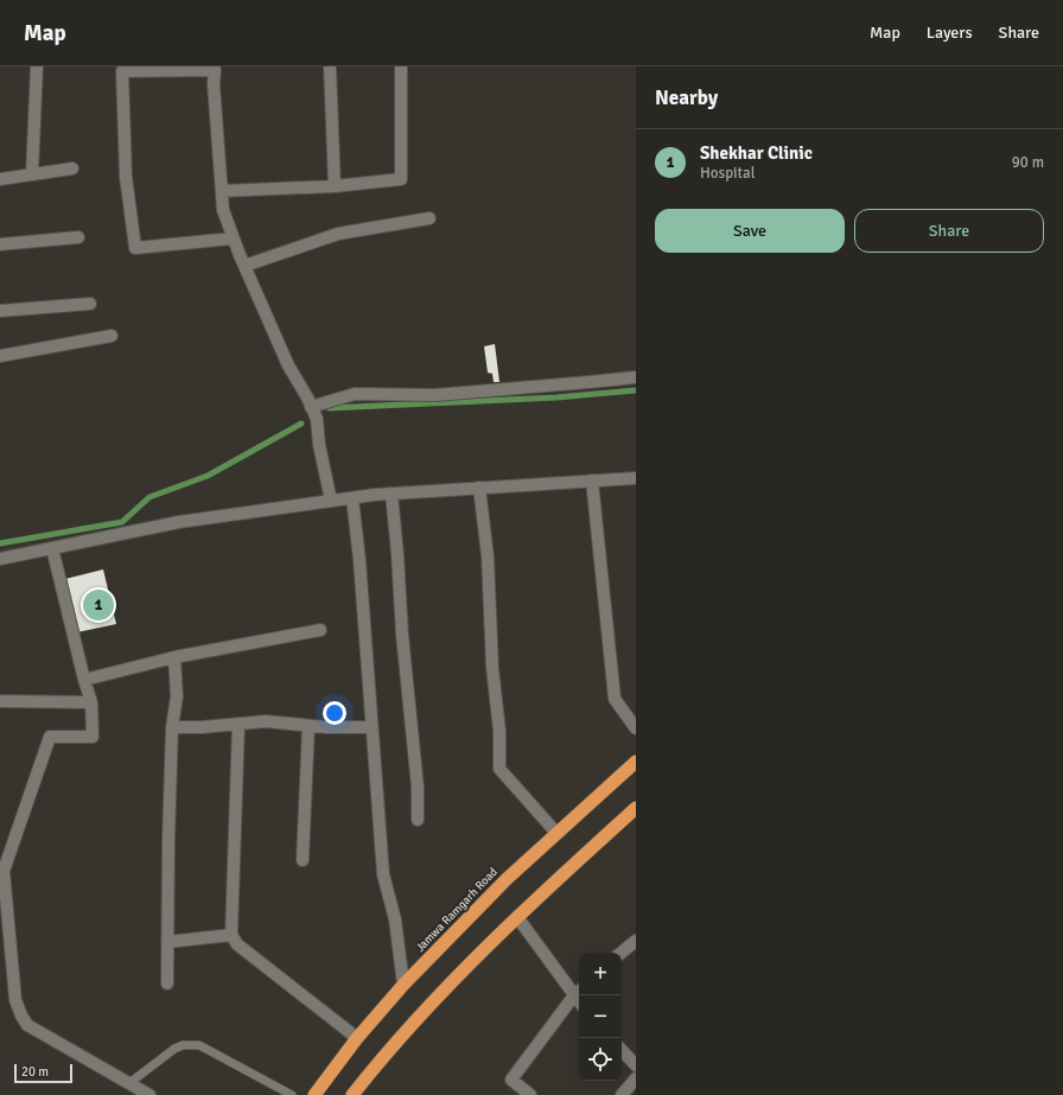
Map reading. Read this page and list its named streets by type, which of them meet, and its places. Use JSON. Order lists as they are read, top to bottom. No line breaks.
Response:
{"streets":{"highway":["Jamwa Ramgarh Road"]},"scale_bar":"20 m","page":{"header":"Map","nav":["Map","Layers","Share"],"heading":"Nearby","list":[{"mark":"1","name":"Shekhar Clinic","note":"Hospital","value":"90 m"}],"buttons":["Save","Share"],"pins":"1","map_buttons":["+","−"],"scale":"20 m"}}
